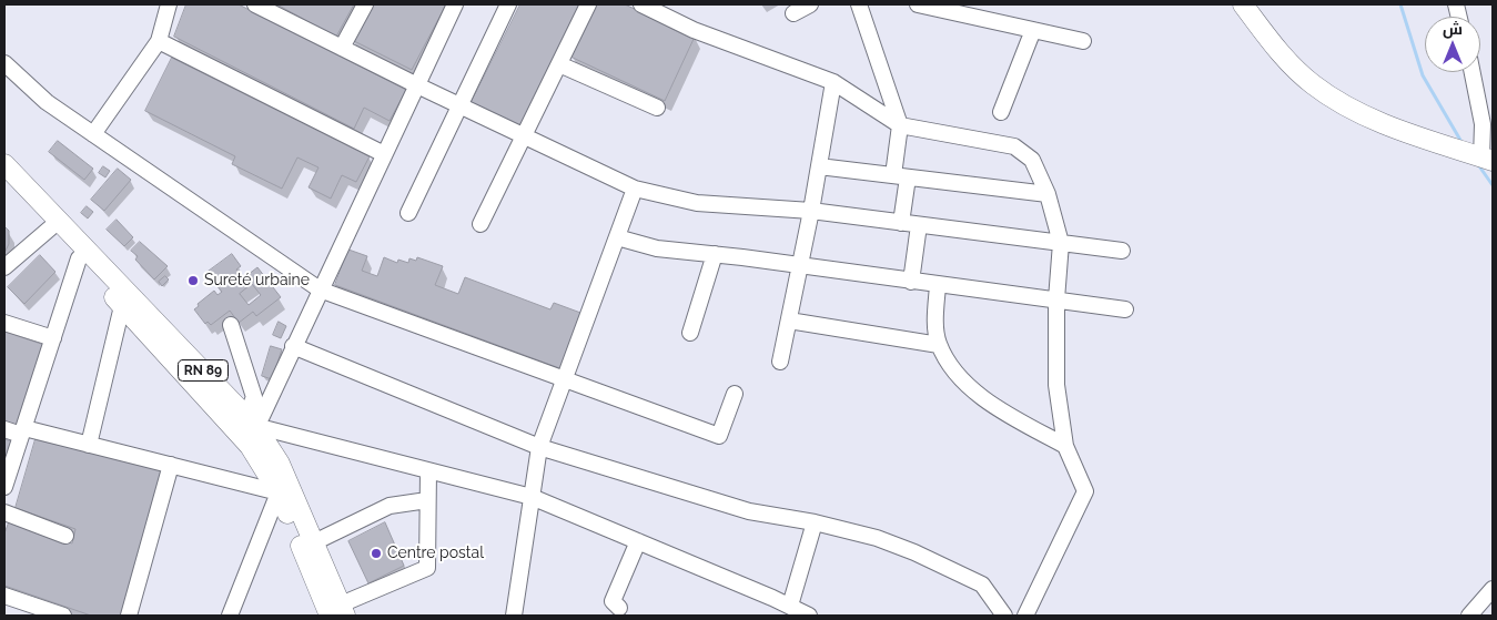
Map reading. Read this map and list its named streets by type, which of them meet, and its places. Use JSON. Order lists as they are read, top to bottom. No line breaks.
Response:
{"streets":{"main road":["RN 89"]},"places":["Sureté urbaine","Centre postal"],"north":"top"}
